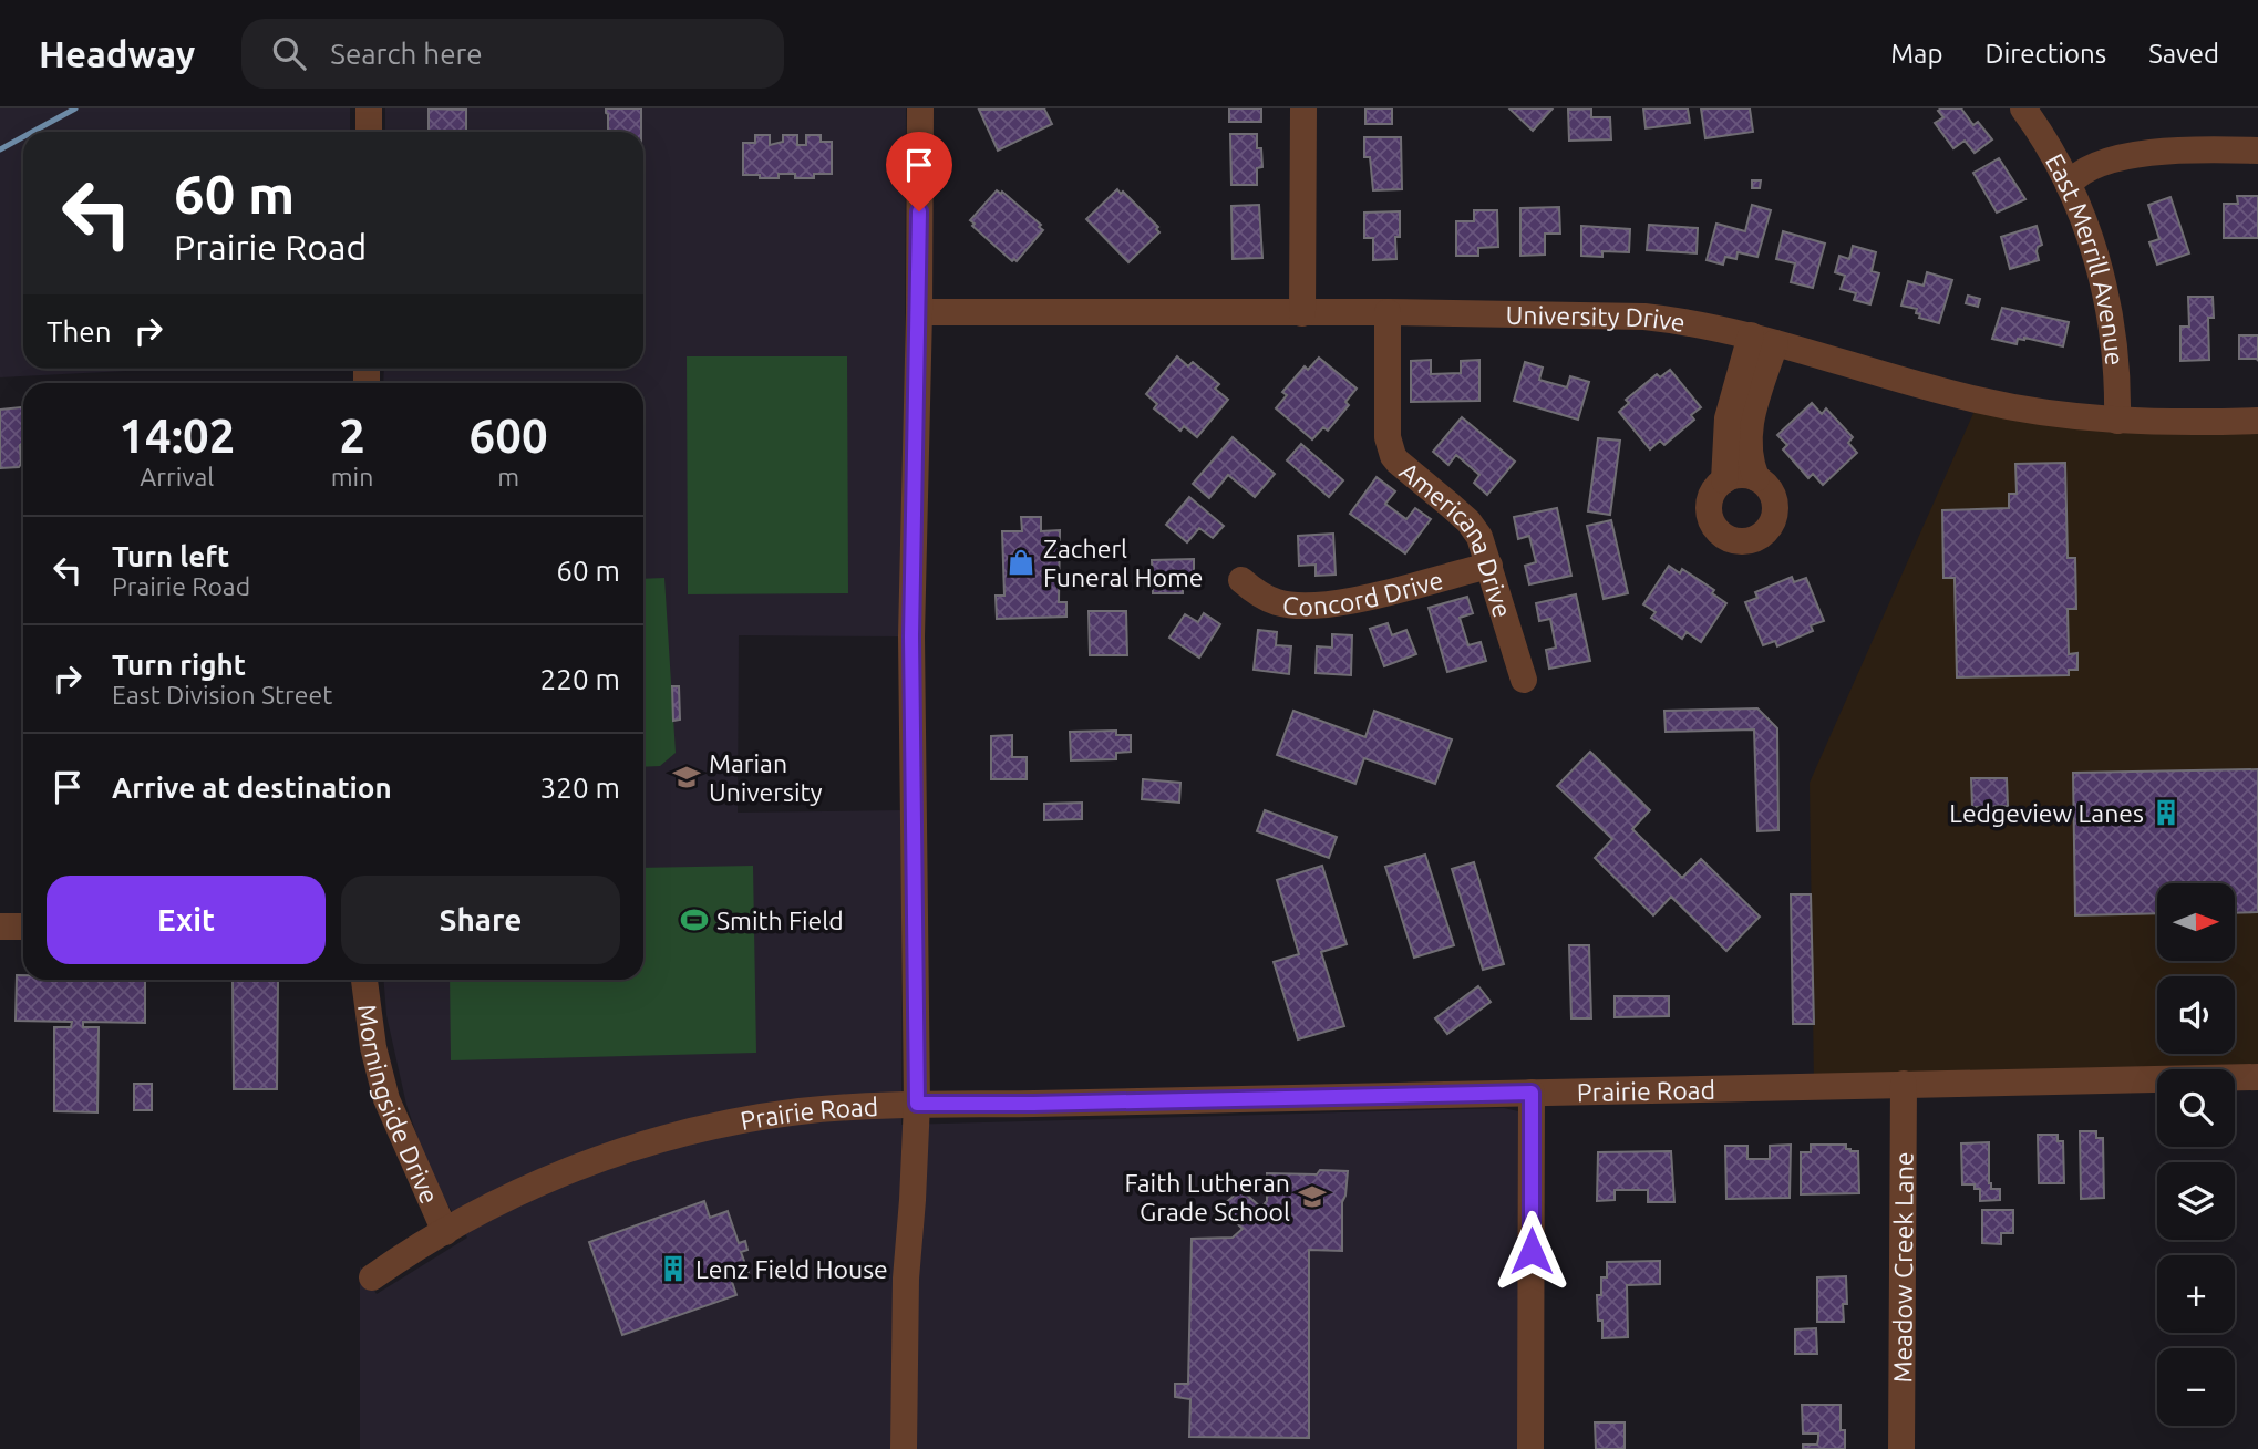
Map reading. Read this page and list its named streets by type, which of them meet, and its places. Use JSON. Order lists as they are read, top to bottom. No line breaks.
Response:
{"streets":{"street":["East Merrill Avenue","University Drive","Americana Drive","Concord Drive","Prairie Road","Morningside Drive","Meadow Creek Lane"]},"crossings":[["East Merrill Avenue","University Drive"],["University Drive","Americana Drive"],["Americana Drive","Concord Drive"],["Prairie Road","Morningside Drive"],["Prairie Road","Meadow Creek Lane"]],"places":{"shop":["Zacherl Funeral Home"],"school or university":["Marian University","Faith Lutheran Grade School"],"building":["Ledgeview Lanes","Lenz Field House"],"sports":["Smith Field"]},"north":"right","page":{"header":"Headway","search":"Search here","nav":["Map","Directions","Saved"],"turn":["60 m","Prairie Road"],"then":"Then","eta":["14:02","Arrival","2","min","600","m"],"list":[{"name":"Turn left","note":"Prairie Road","value":"60 m"},{"name":"Turn right","note":"East Division Street","value":"220 m"},{"name":"Arrive at destination","value":"320 m"}],"buttons":["Exit","Share"],"map_buttons":["+","−"]}}
